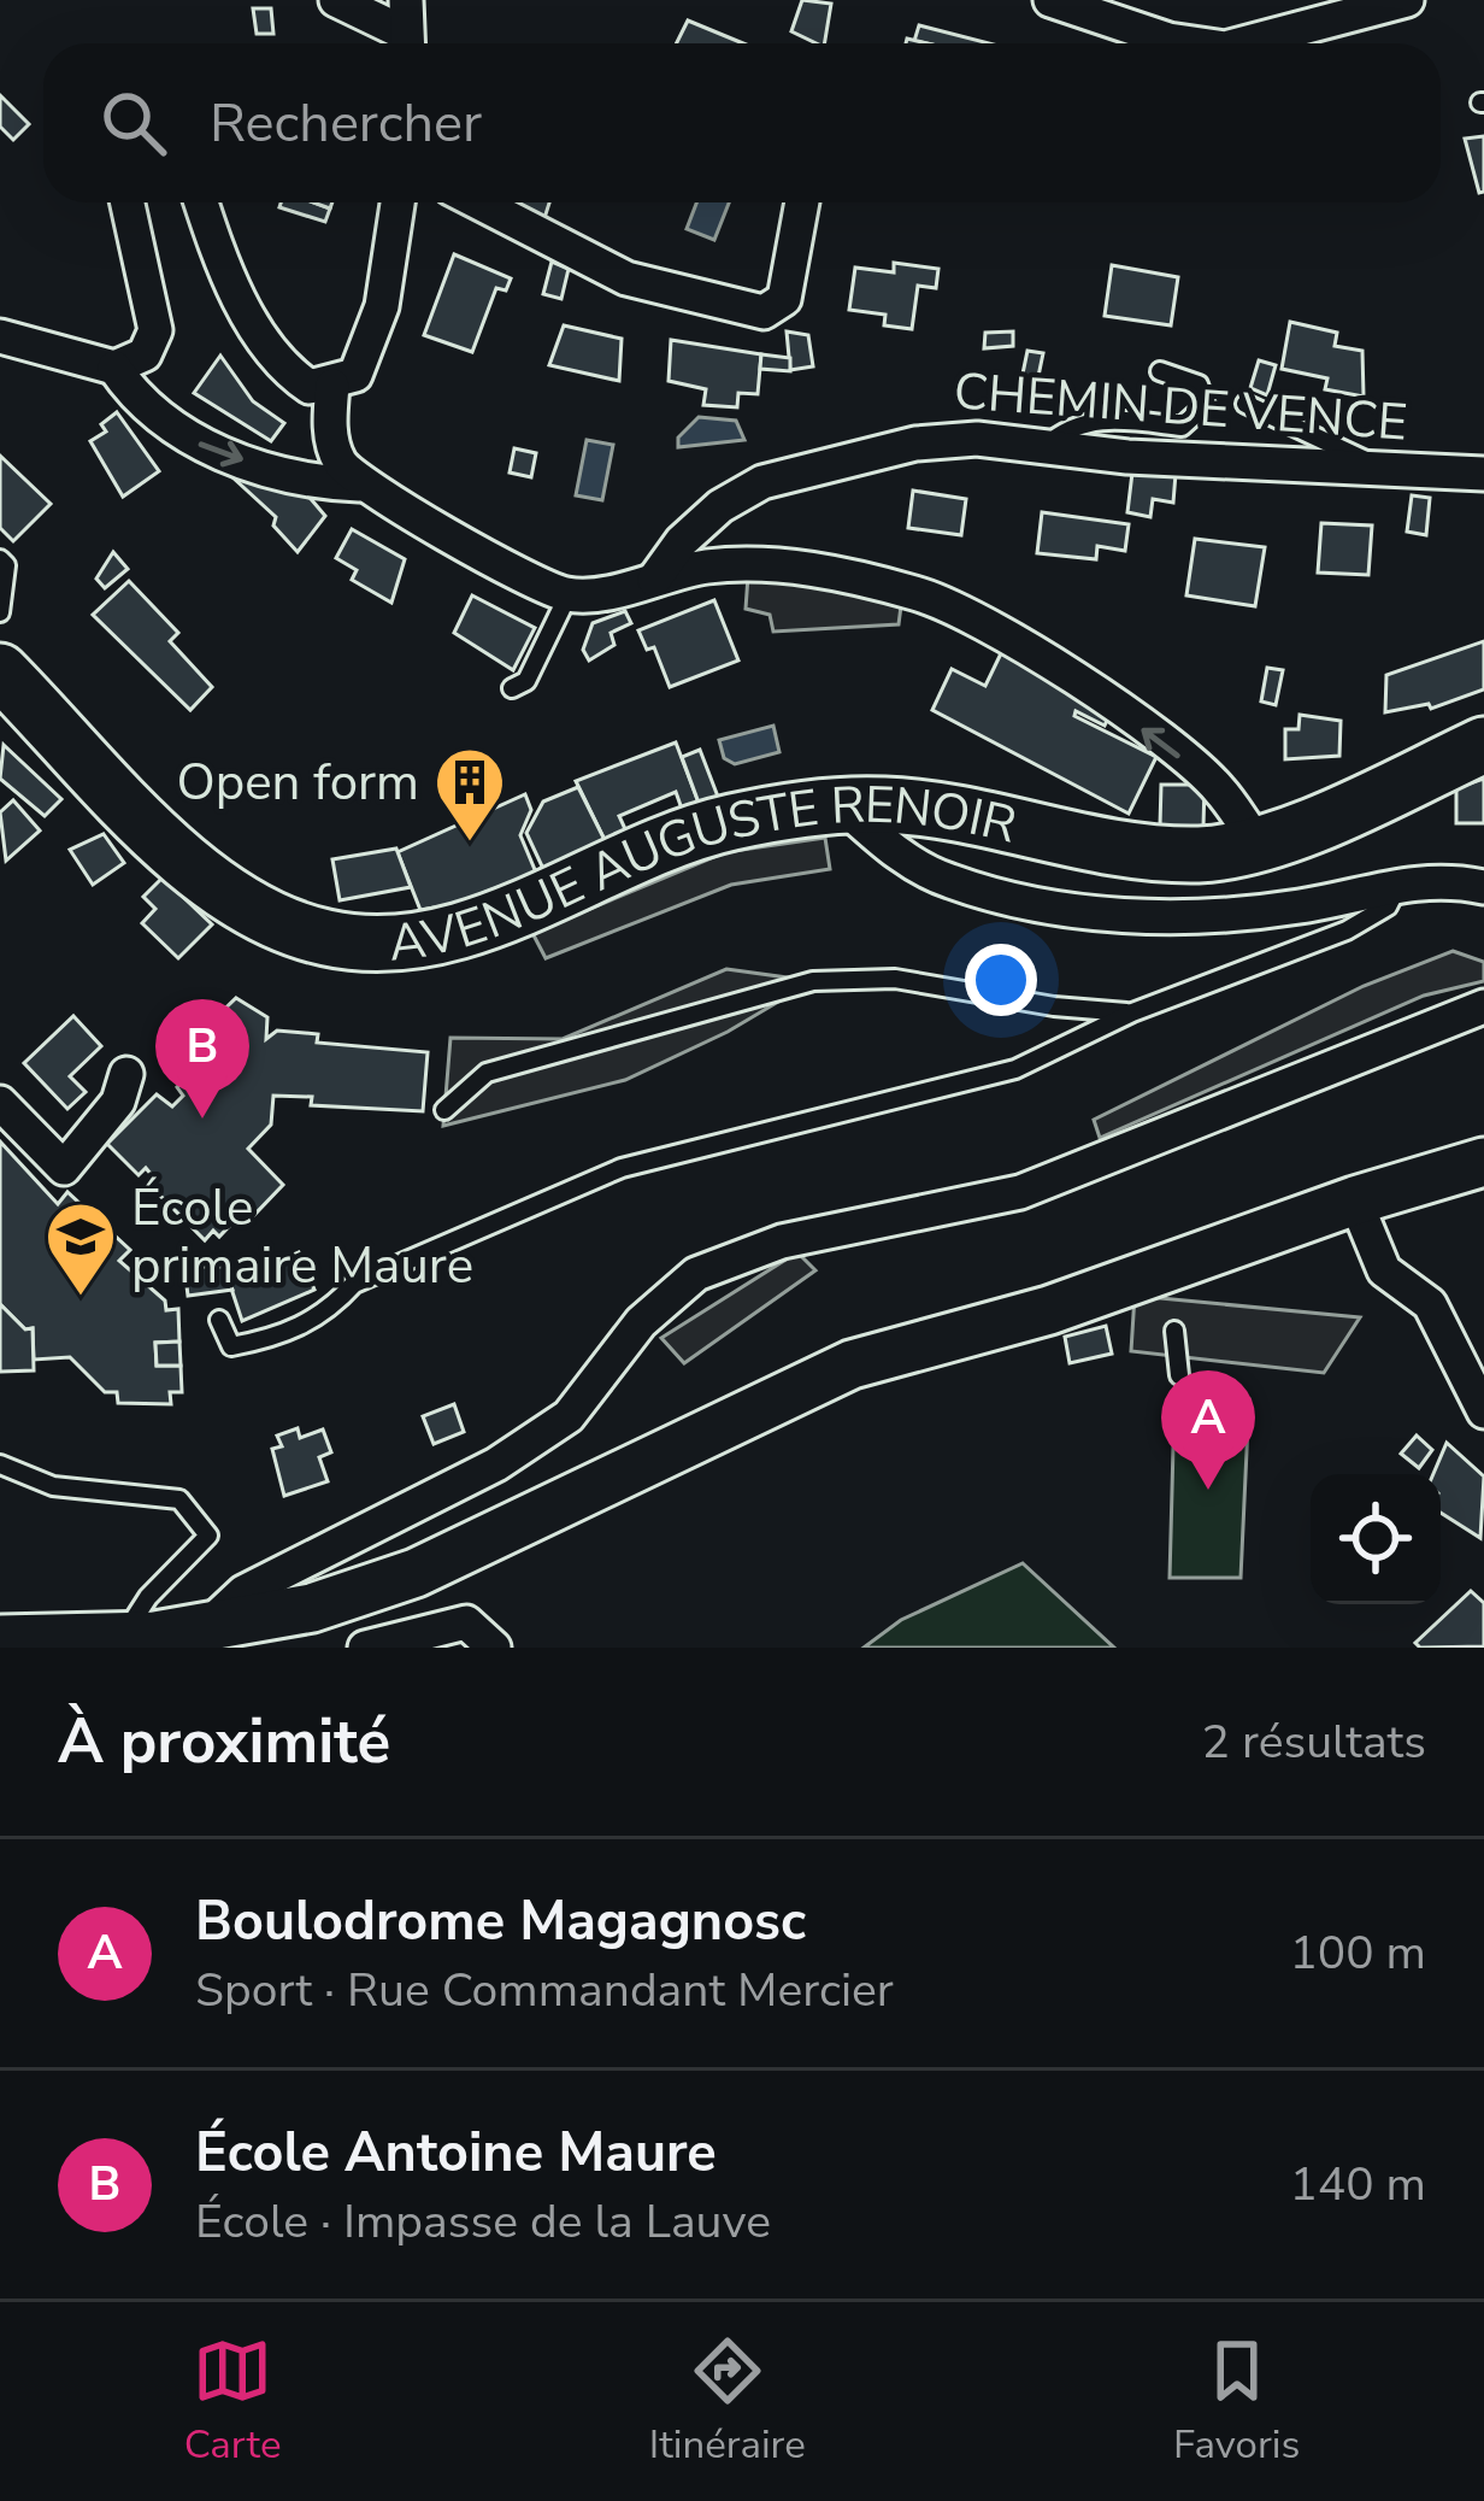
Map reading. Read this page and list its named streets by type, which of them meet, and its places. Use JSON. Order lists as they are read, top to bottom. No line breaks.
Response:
{"streets":{"main road":["AVENUE AUGUSTE RENOIR"],"street":["CHEMIN DE VENCE"]},"places":{"building":["Open form"],"school or university":["École primaire Maure"]},"page":{"search":"Rechercher","pins":["B","A"],"heading":["À proximité","2 résultats"],"list":[{"mark":"A","name":"Boulodrome Magagnosc","note":"Sport · Rue Commandant Mercier","value":"100 m"},{"mark":"B","name":"École Antoine Maure","note":"École · Impasse de la Lauve","value":"140 m"}],"nav":["Carte","Itinéraire","Favoris"]}}
